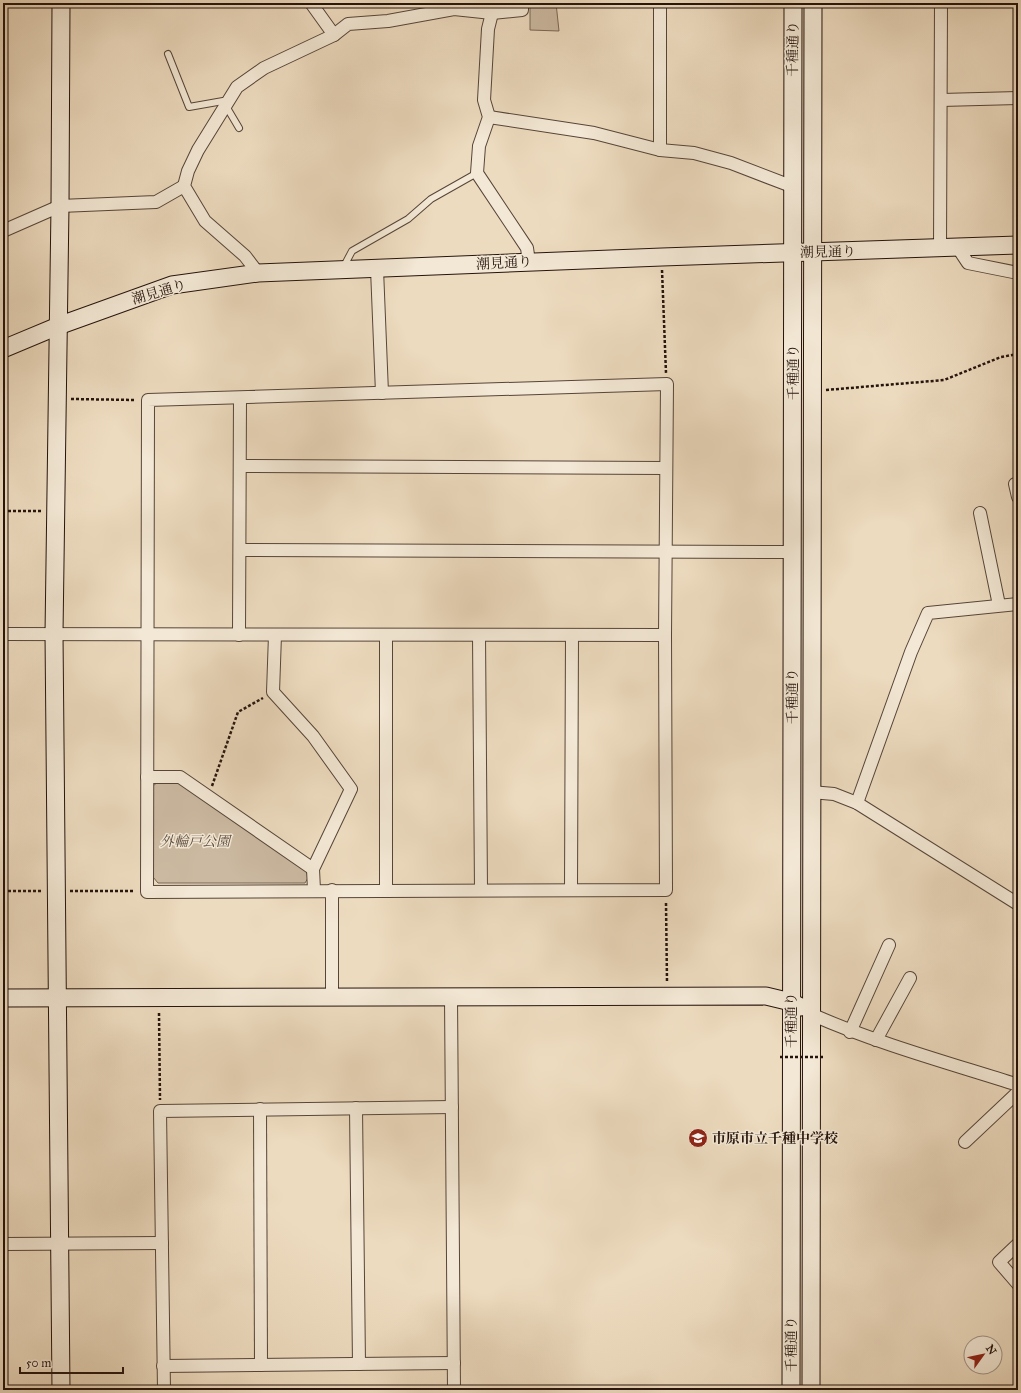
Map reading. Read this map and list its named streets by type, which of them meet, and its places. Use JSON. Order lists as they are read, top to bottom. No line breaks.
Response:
{"streets":{"street":["千種通り","潮見通り"]},"crossings":[["千種通り","潮見通り"]],"parks":["外輪戸公園"],"places":{"school or university":["市原市立千種中学校"]},"scale_bar":"50 m","north":"top right"}
